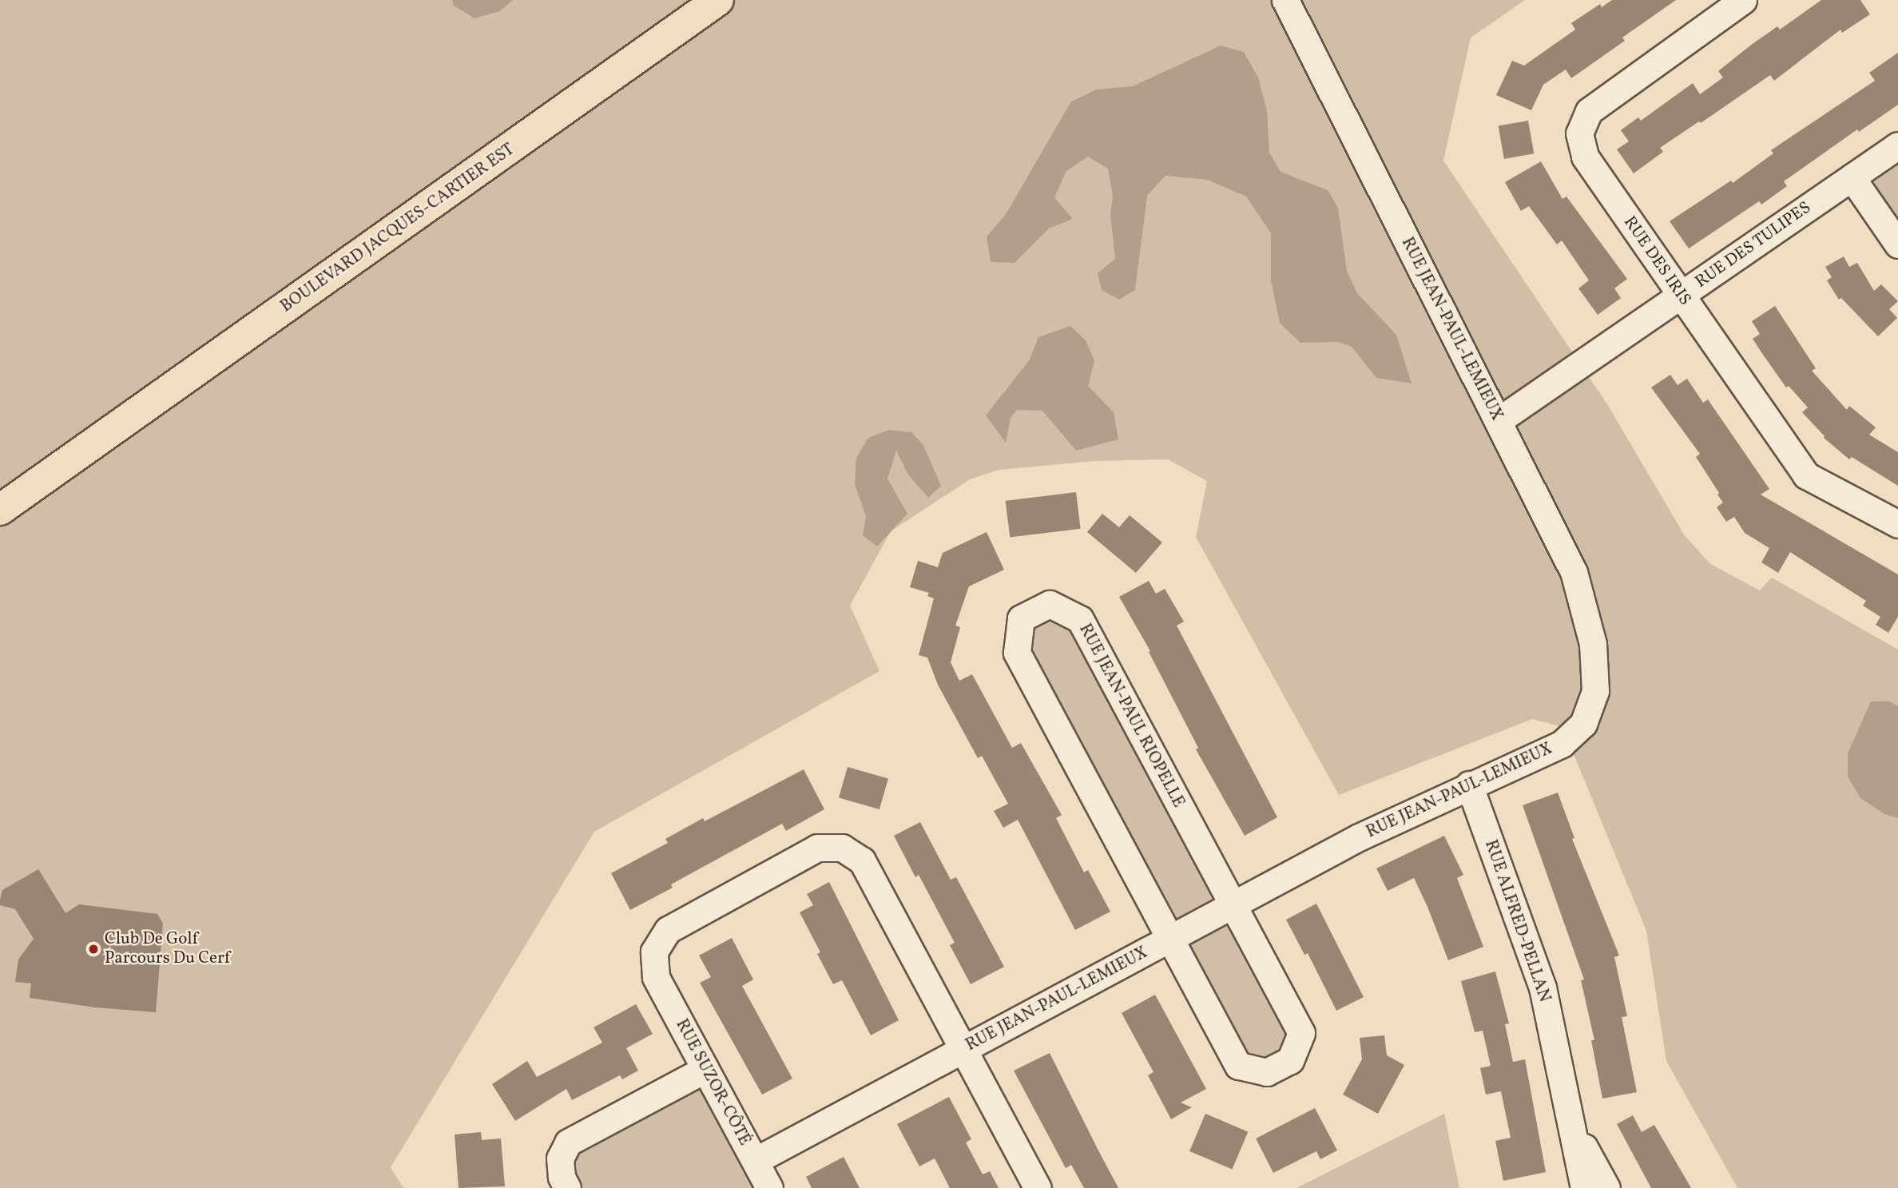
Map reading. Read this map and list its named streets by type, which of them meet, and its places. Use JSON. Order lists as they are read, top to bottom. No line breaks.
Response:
{"streets":{"main road":["BOULEVARD JACQUES-CARTIER EST"],"street":["RUE DES TULIPES","RUE DES IRIS","RUE JEAN-PAUL-LEMIEUX","RUE JEAN-PAUL RIOPELLE","RUE ALFRED-PELLAN","RUE SUZOR-CÔTÉ"]},"crossings":[["RUE DES TULIPES","RUE DES IRIS"],["RUE DES TULIPES","RUE JEAN-PAUL-LEMIEUX"],["RUE JEAN-PAUL-LEMIEUX","RUE JEAN-PAUL RIOPELLE"],["RUE JEAN-PAUL-LEMIEUX","RUE ALFRED-PELLAN"],["RUE JEAN-PAUL-LEMIEUX","RUE SUZOR-CÔTÉ"]],"places":["Club De Golf Parcours Du Cerf"]}
